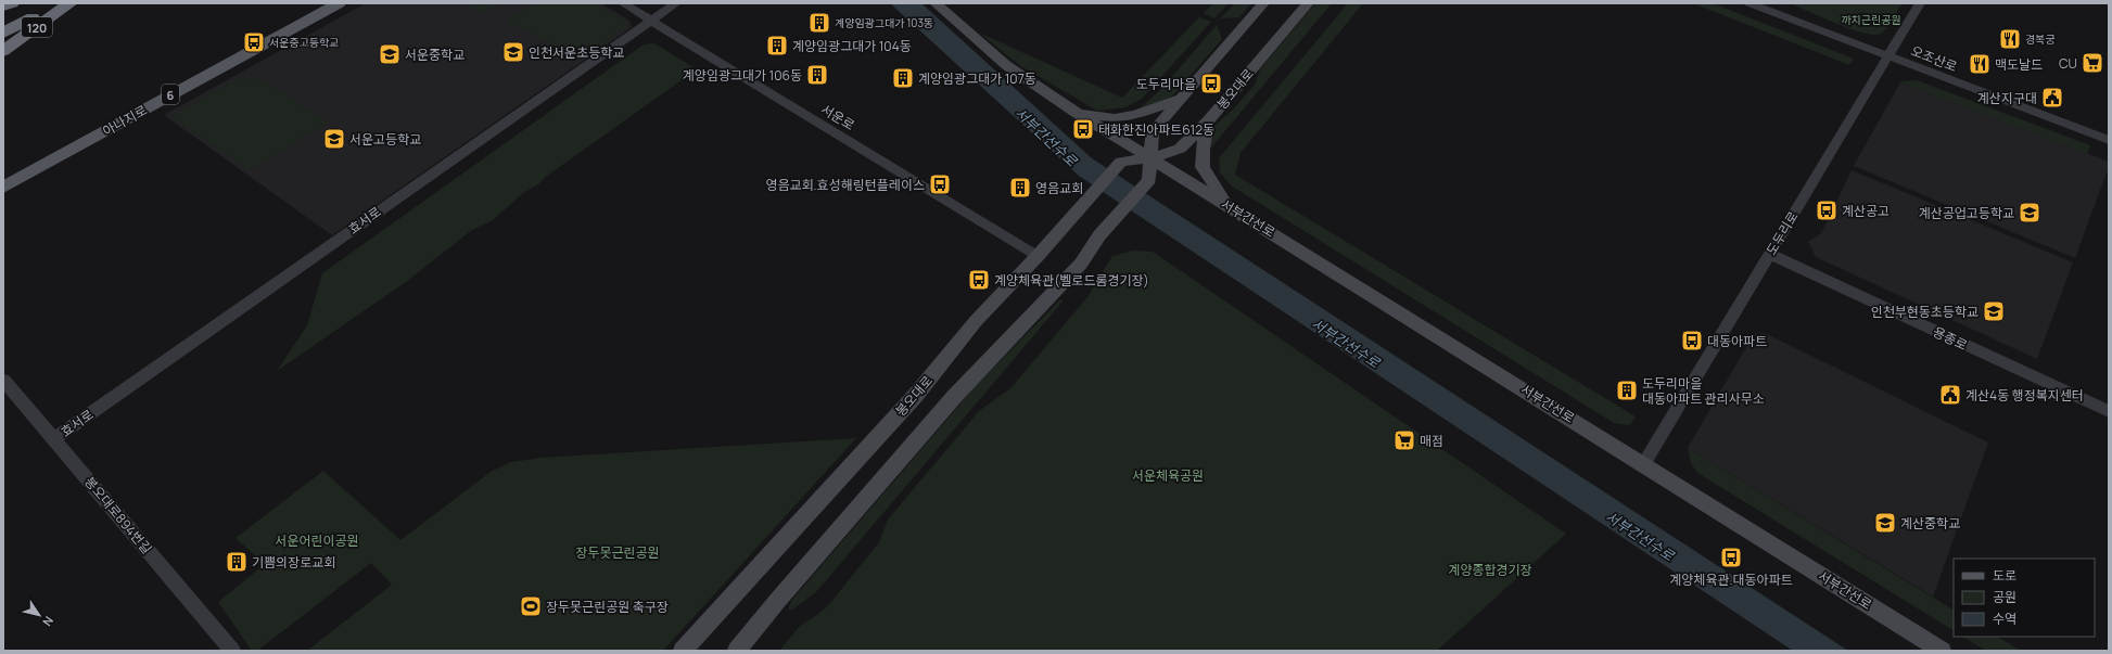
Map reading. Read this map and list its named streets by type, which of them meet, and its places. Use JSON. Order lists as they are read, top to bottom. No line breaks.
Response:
{"streets":{"highway":["120"],"main road":["봉오대로","6","아나지로","서부간선로"],"street":["오조산로","서운로","효서로","도두리로","용종로","봉오대로894번길"]},"crossings":[["오조산로","도두리로"],["봉오대로","서운로"],["봉오대로","서부간선로"],["서운로","효서로"],["서부간선로","도두리로"],["효서로","봉오대로894번길"],["도두리로","용종로"]],"water":["서부간선수로"],"parks":["까치근린공원","서운체육공원","서운어린이공원","장두못근린공원","계양종합경기장"],"places":{"building":["계양임광그대가 103동","계양임광그대가 104동","계양임광그대가 106동","계양임광그대가 107동","영음교회","도두리마을 대동아파트 관리사무소","기쁨의장로교회"],"restaurant":["경복궁","맥도날드"],"bus stop":["서운중고등학교","도두리마을","태화한진아파트612동","영음교회.효성해링턴플레이스","계산공고","계양체육관(벨로드롬경기장)","대동아파트","계양체육관.대동아파트"],"school or university":["인천서운초등학교","서운중학교","서운고등학교","계산공업고등학교","인천부현동초등학교","계산중학교"],"supermarket":["CU","매점"],"public building":["계산지구대","계산4동 행정복지센터"],"sports":["장두못근린공원 축구장"]},"legend":["도로","공원","수역"],"north":"bottom right"}
